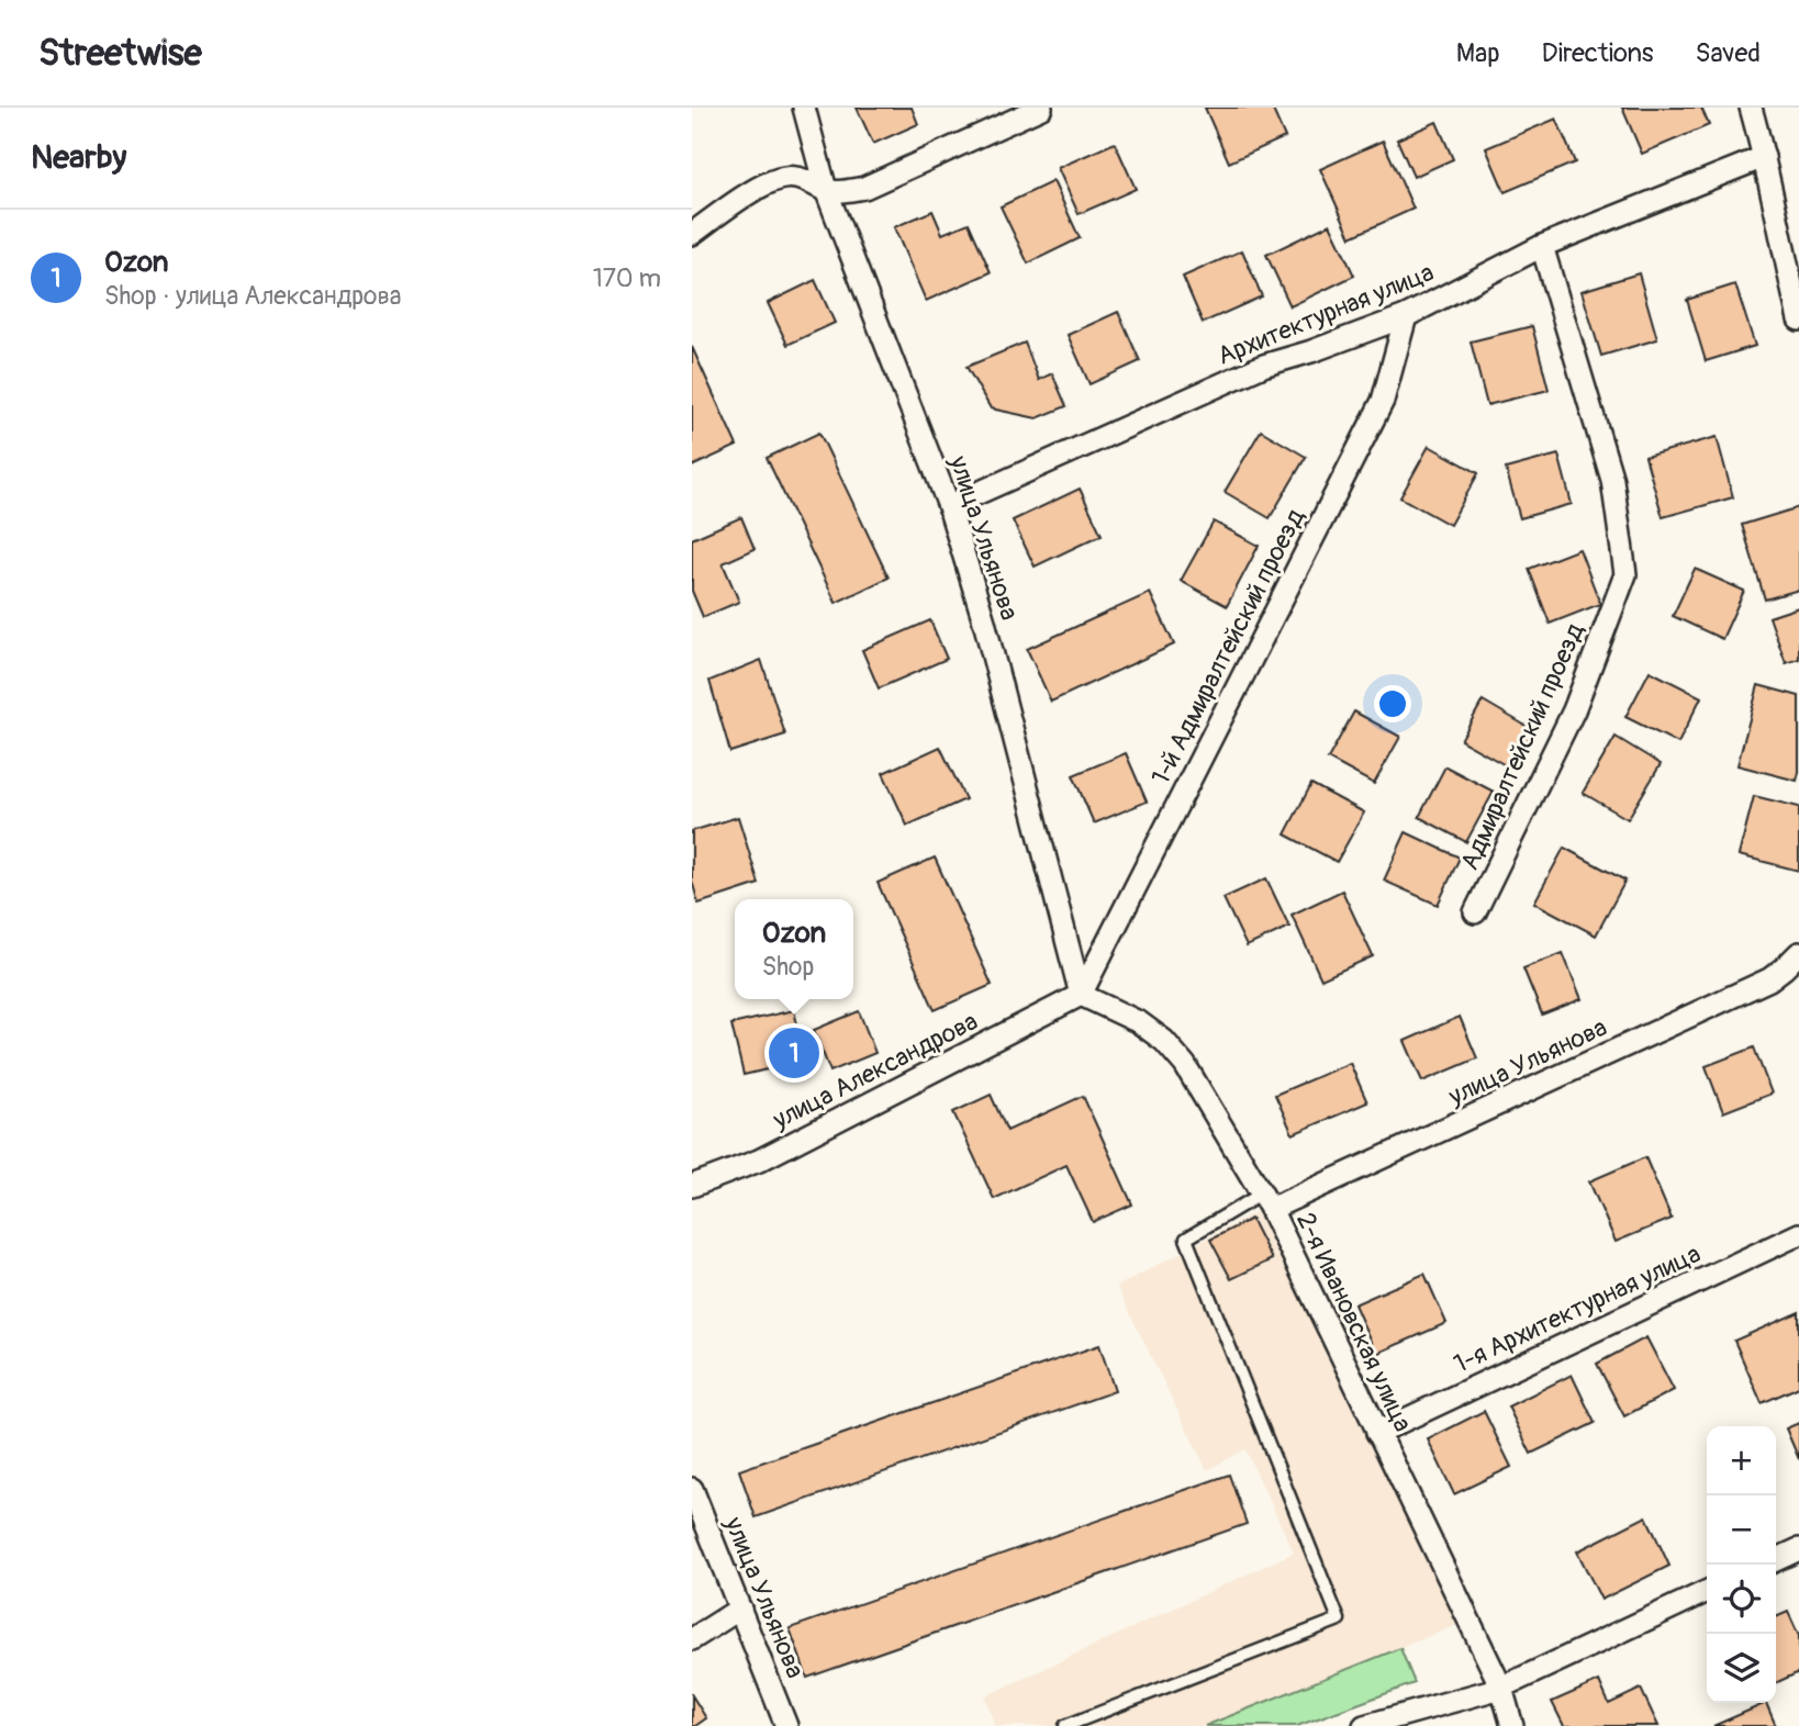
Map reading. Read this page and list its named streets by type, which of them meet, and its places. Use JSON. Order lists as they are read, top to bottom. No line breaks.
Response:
{"streets":{"street":["Архитектурная улица","улица Ульянова","1-й Адмиралтейский проезд","Адмиралтейский проезд","улица Александрова","1-я Архитектурная улица","2-я Ивановская улица"]},"crossings":[["Архитектурная улица","улица Ульянова"],["Архитектурная улица","1-й Адмиралтейский проезд"],["Архитектурная улица","Адмиралтейский проезд"],["улица Ульянова","1-й Адмиралтейский проезд"],["улица Ульянова","улица Александрова"],["улица Ульянова","2-я Ивановская улица"],["1-й Адмиралтейский проезд","улица Александрова"],["1-й Адмиралтейский проезд","2-я Ивановская улица"],["улица Александрова","2-я Ивановская улица"],["1-я Архитектурная улица","2-я Ивановская улица"]],"page":{"header":"Streetwise","nav":["Map","Directions","Saved"],"heading":"Nearby","list":[{"mark":"1","name":"Ozon","note":"Shop · улица Александрова","value":"170 m"}],"popup":["Ozon","Shop"],"pins":"1","map_buttons":["+","−"]}}
